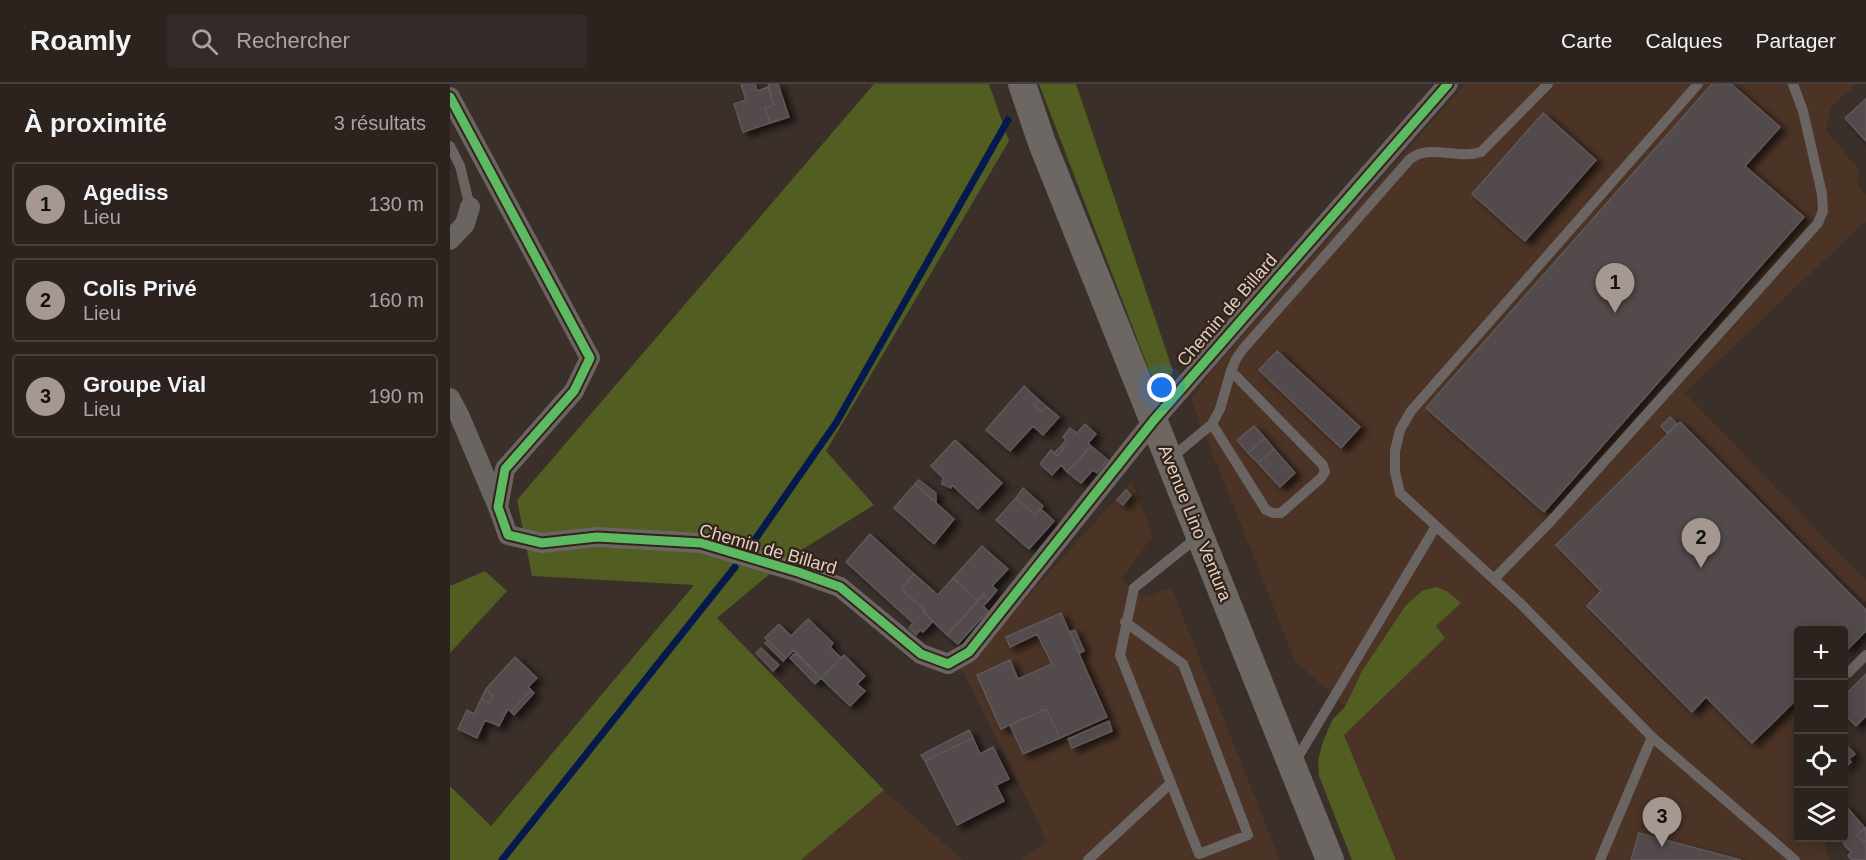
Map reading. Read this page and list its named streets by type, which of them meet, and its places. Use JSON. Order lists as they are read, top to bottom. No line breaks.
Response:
{"streets":{"main road":["Avenue Lino Ventura"],"street":["Chemin de Billard"]},"crossings":[["Chemin de Billard","Avenue Lino Ventura"]],"page":{"header":"Roamly","search":"Rechercher","nav":["Carte","Calques","Partager"],"heading":["À proximité","3 résultats"],"list":[{"mark":"1","name":"Agediss","note":"Lieu","value":"130 m"},{"mark":"2","name":"Colis Privé","note":"Lieu","value":"160 m"},{"mark":"3","name":"Groupe Vial","note":"Lieu","value":"190 m"}],"pins":["1","2","3"],"map_buttons":["+","−"]}}
